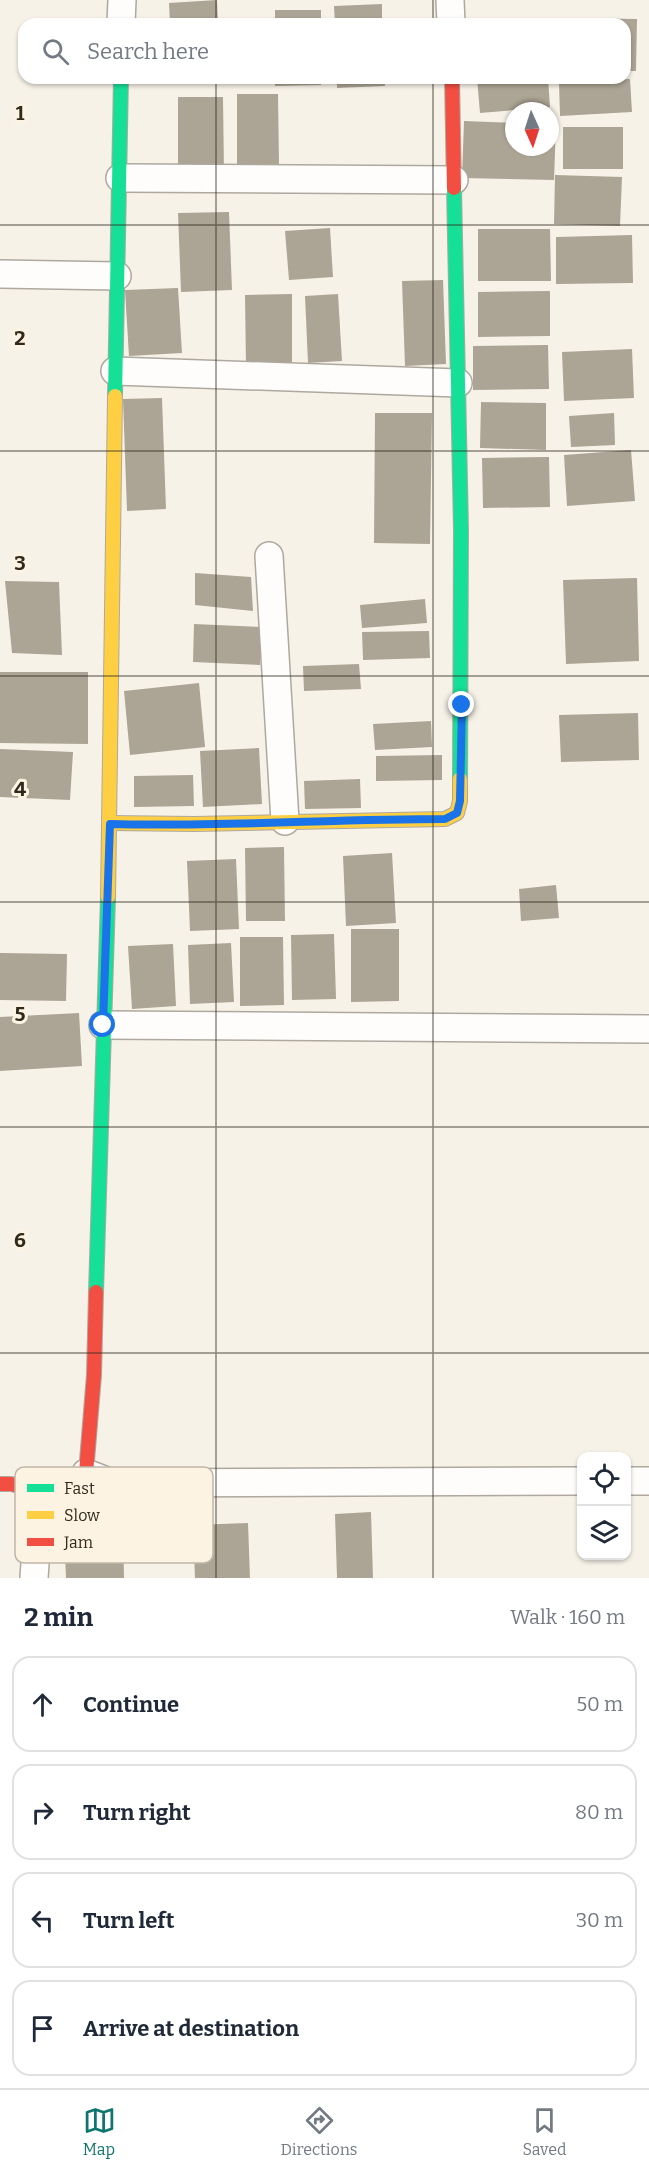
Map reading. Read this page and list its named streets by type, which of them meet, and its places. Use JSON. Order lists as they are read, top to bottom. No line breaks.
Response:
{"legend":["Fast","Slow","Jam"],"north":"bottom","page":{"search":"Search here","heading":["2 min","Walk · 160 m"],"list":[["Continue","50 m"],["Turn right","80 m"],["Turn left","30 m"],"Arrive at destination"],"nav":["Map","Directions","Saved"]},"grid":{"rows":["1","2","3","4","5","6"]}}
